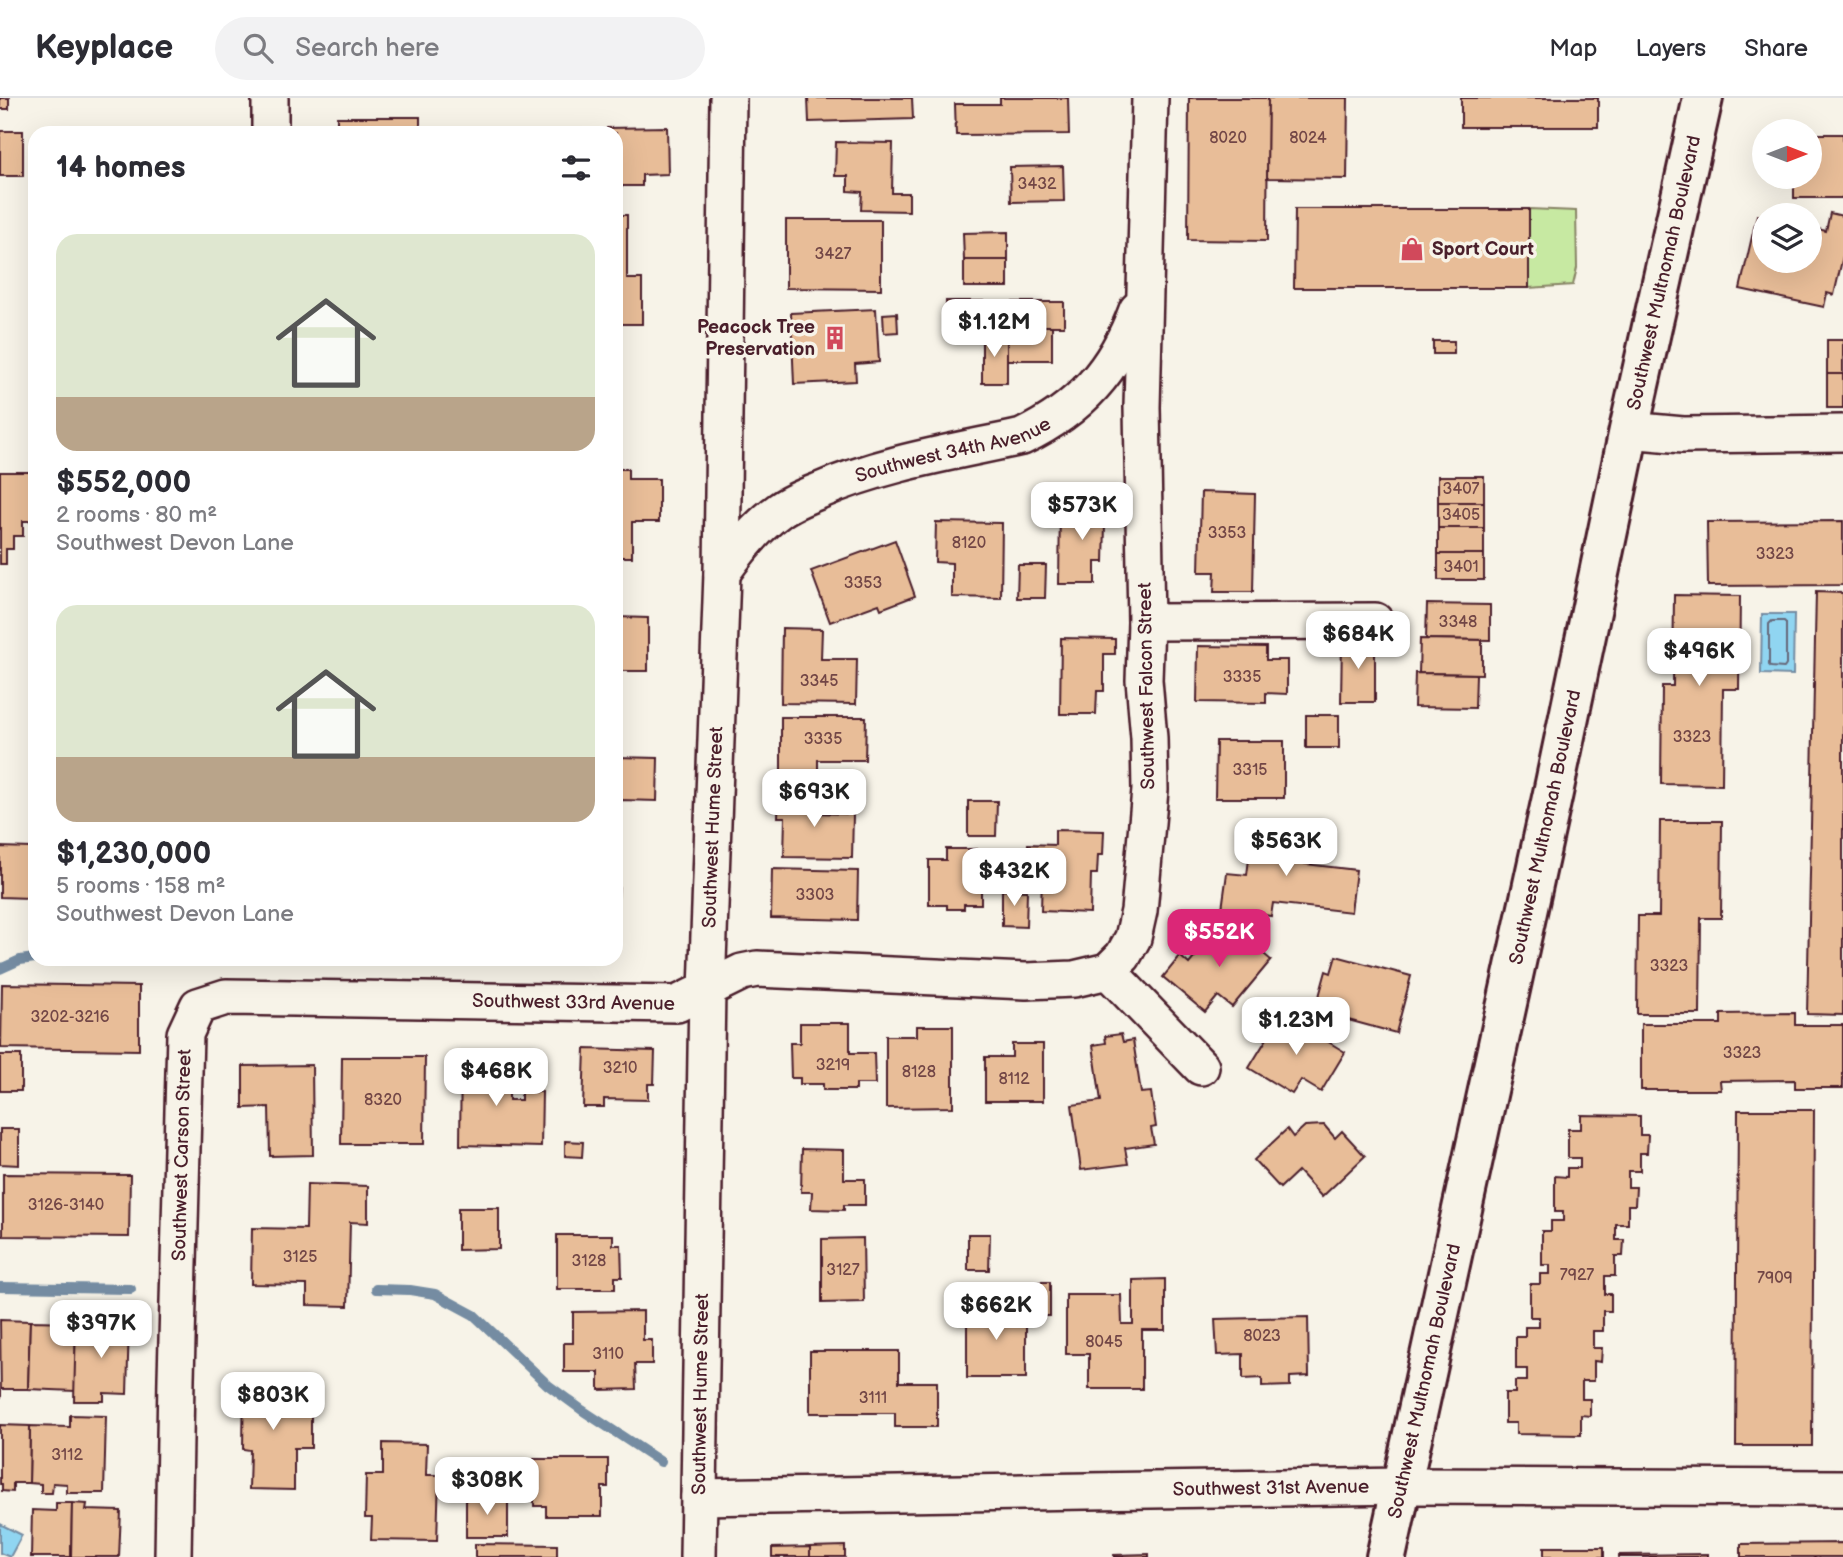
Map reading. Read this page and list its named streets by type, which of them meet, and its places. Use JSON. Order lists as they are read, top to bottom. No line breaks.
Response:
{"streets":{"main road":["Southwest Multnomah Boulevard"],"street":["Southwest 34th Avenue","Southwest Falcon Street","Southwest Hume Street","Southwest 33rd Avenue","Southwest Carson Street","Southwest 31st Avenue"]},"crossings":[["Southwest Multnomah Boulevard","Southwest 31st Avenue"],["Southwest 34th Avenue","Southwest Falcon Street"],["Southwest 34th Avenue","Southwest Hume Street"],["Southwest Falcon Street","Southwest 33rd Avenue"],["Southwest Hume Street","Southwest 33rd Avenue"],["Southwest Hume Street","Southwest 31st Avenue"],["Southwest 33rd Avenue","Southwest Carson Street"]],"places":{"shop":["Sport Court"],"building":["Peacock Tree Preservation"]},"house_numbers":["8020","8024","3432","3427","3407","3405","3353","8120","3323","3401","3353","3348","3335","3345","3323","3335","3315","3303","3323","3202-3216","3323","3219","3210","8128","8112","8320","3126-3140","3125","3128","3127","7927","7909","8023","8045","3110","3111","3112"],"north":"right","page":{"header":"Keyplace","search":"Search here","nav":["Map","Layers","Share"],"heading":"14 homes","list":[{"name":"$552,000","note":"2 rooms · 80 m² · Southwest Devon Lane"},{"name":"$1,230,000","note":"5 rooms · 158 m² · Southwest Devon Lane"}],"price":["$1.12M","$573K","$684K","$496K","$693K","$563K","$432K","$552K","$1.23M","$468K","$662K","$397K","$803K","$308K"]}}
